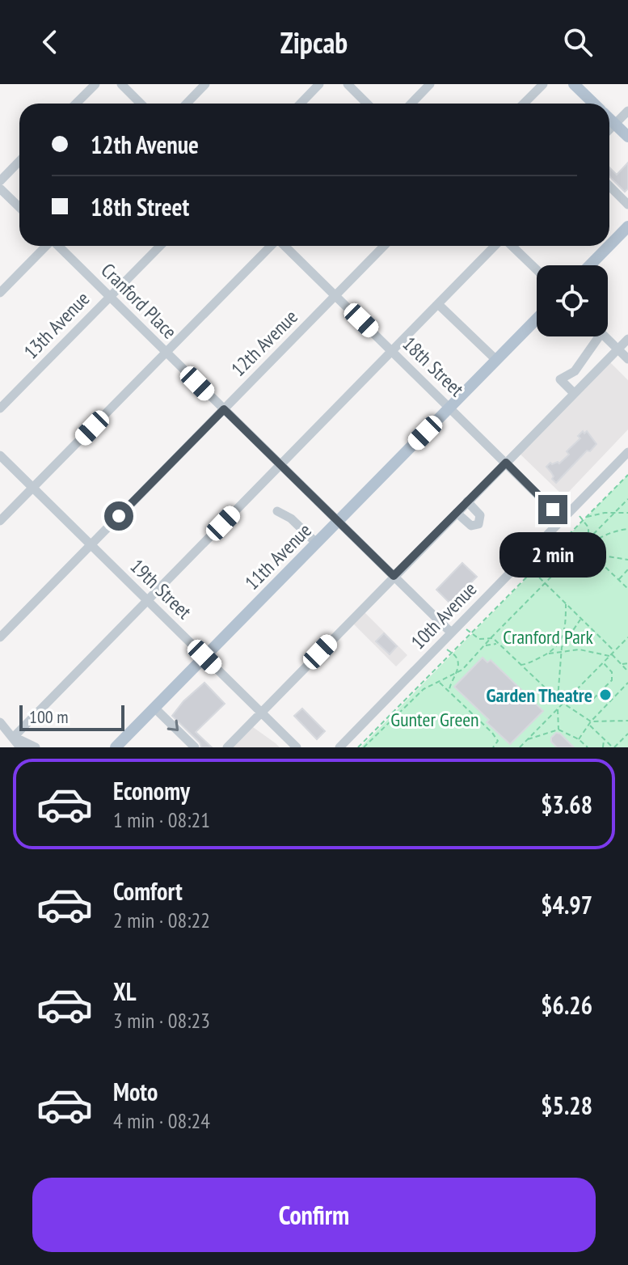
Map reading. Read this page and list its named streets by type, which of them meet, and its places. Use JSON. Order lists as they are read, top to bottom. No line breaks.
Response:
{"streets":{"main road":["11th Avenue"],"street":["Cranford Place","13th Avenue","12th Avenue","18th Street","19th Street","10th Avenue"]},"crossings":[["Cranford Place","13th Avenue"],["Cranford Place","12th Avenue"],["Cranford Place","11th Avenue"],["Cranford Place","10th Avenue"],["12th Avenue","18th Street"],["12th Avenue","19th Street"],["18th Street","11th Avenue"],["18th Street","10th Avenue"],["11th Avenue","19th Street"]],"parks":["Cranford Park","Gunter Green"],"places":["Garden Theatre"],"scale_bar":"100 m","page":{"header":"Zipcab","banner":["12th Avenue","18th Street"],"bubble":"2 min","scale":"100 m","list":[{"name":"Economy","note":"1 min · 08:21","value":"$3.68"},{"name":"Comfort","note":"2 min · 08:22","value":"$4.97"},{"name":"XL","note":"3 min · 08:23","value":"$6.26"},{"name":"Moto","note":"4 min · 08:24","value":"$5.28"}],"buttons":"Confirm"}}
